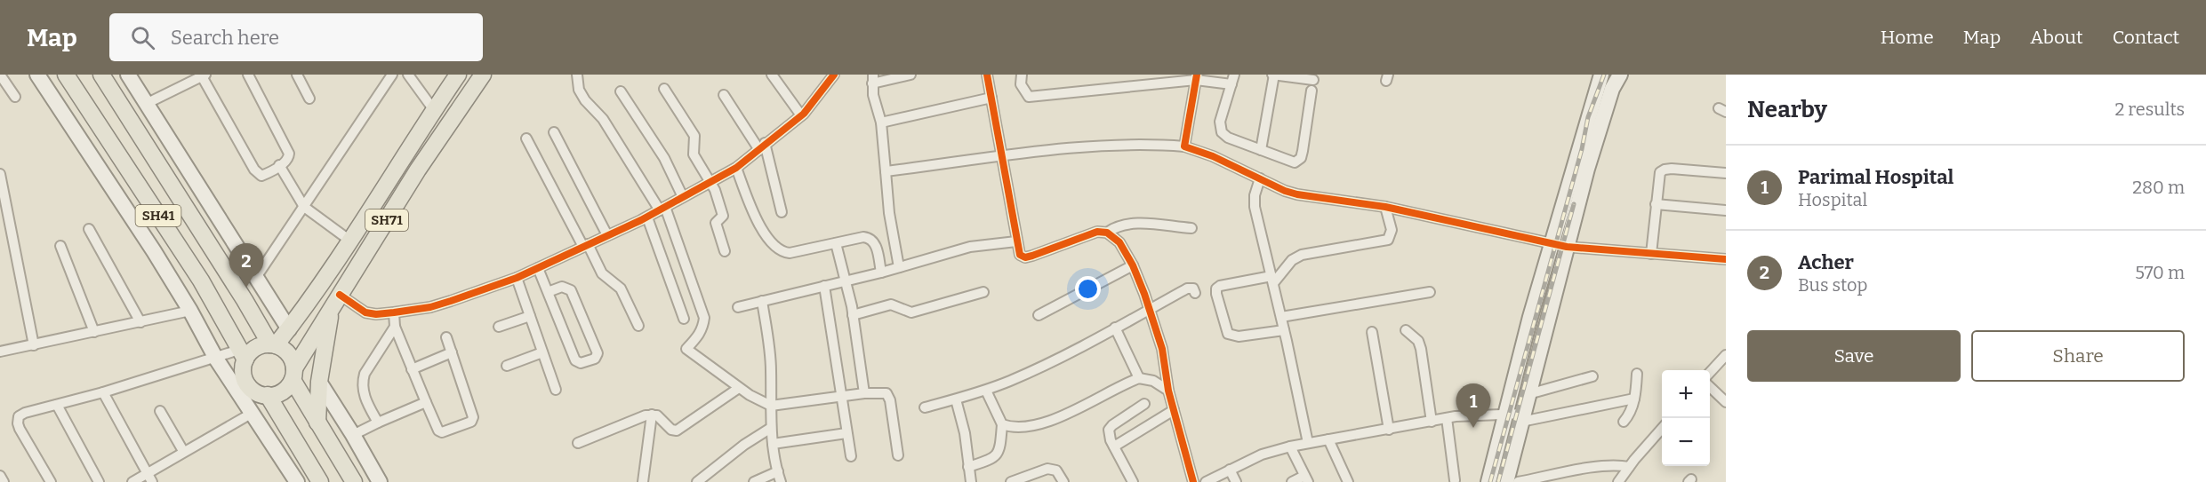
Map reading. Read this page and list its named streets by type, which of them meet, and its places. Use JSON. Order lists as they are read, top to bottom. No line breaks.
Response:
{"streets":{"main road":["SH41","SH71"]},"crossings":[["SH41","SH71"]],"page":{"header":"Map","search":"Search here","nav":["Home","Map","About","Contact"],"heading":["Nearby","2 results"],"list":[{"mark":"1","name":"Parimal Hospital","note":"Hospital","value":"280 m"},{"mark":"2","name":"Acher","note":"Bus stop","value":"570 m"}],"pins":["2","1"],"buttons":["Save","Share"],"map_buttons":["+","−"]}}
